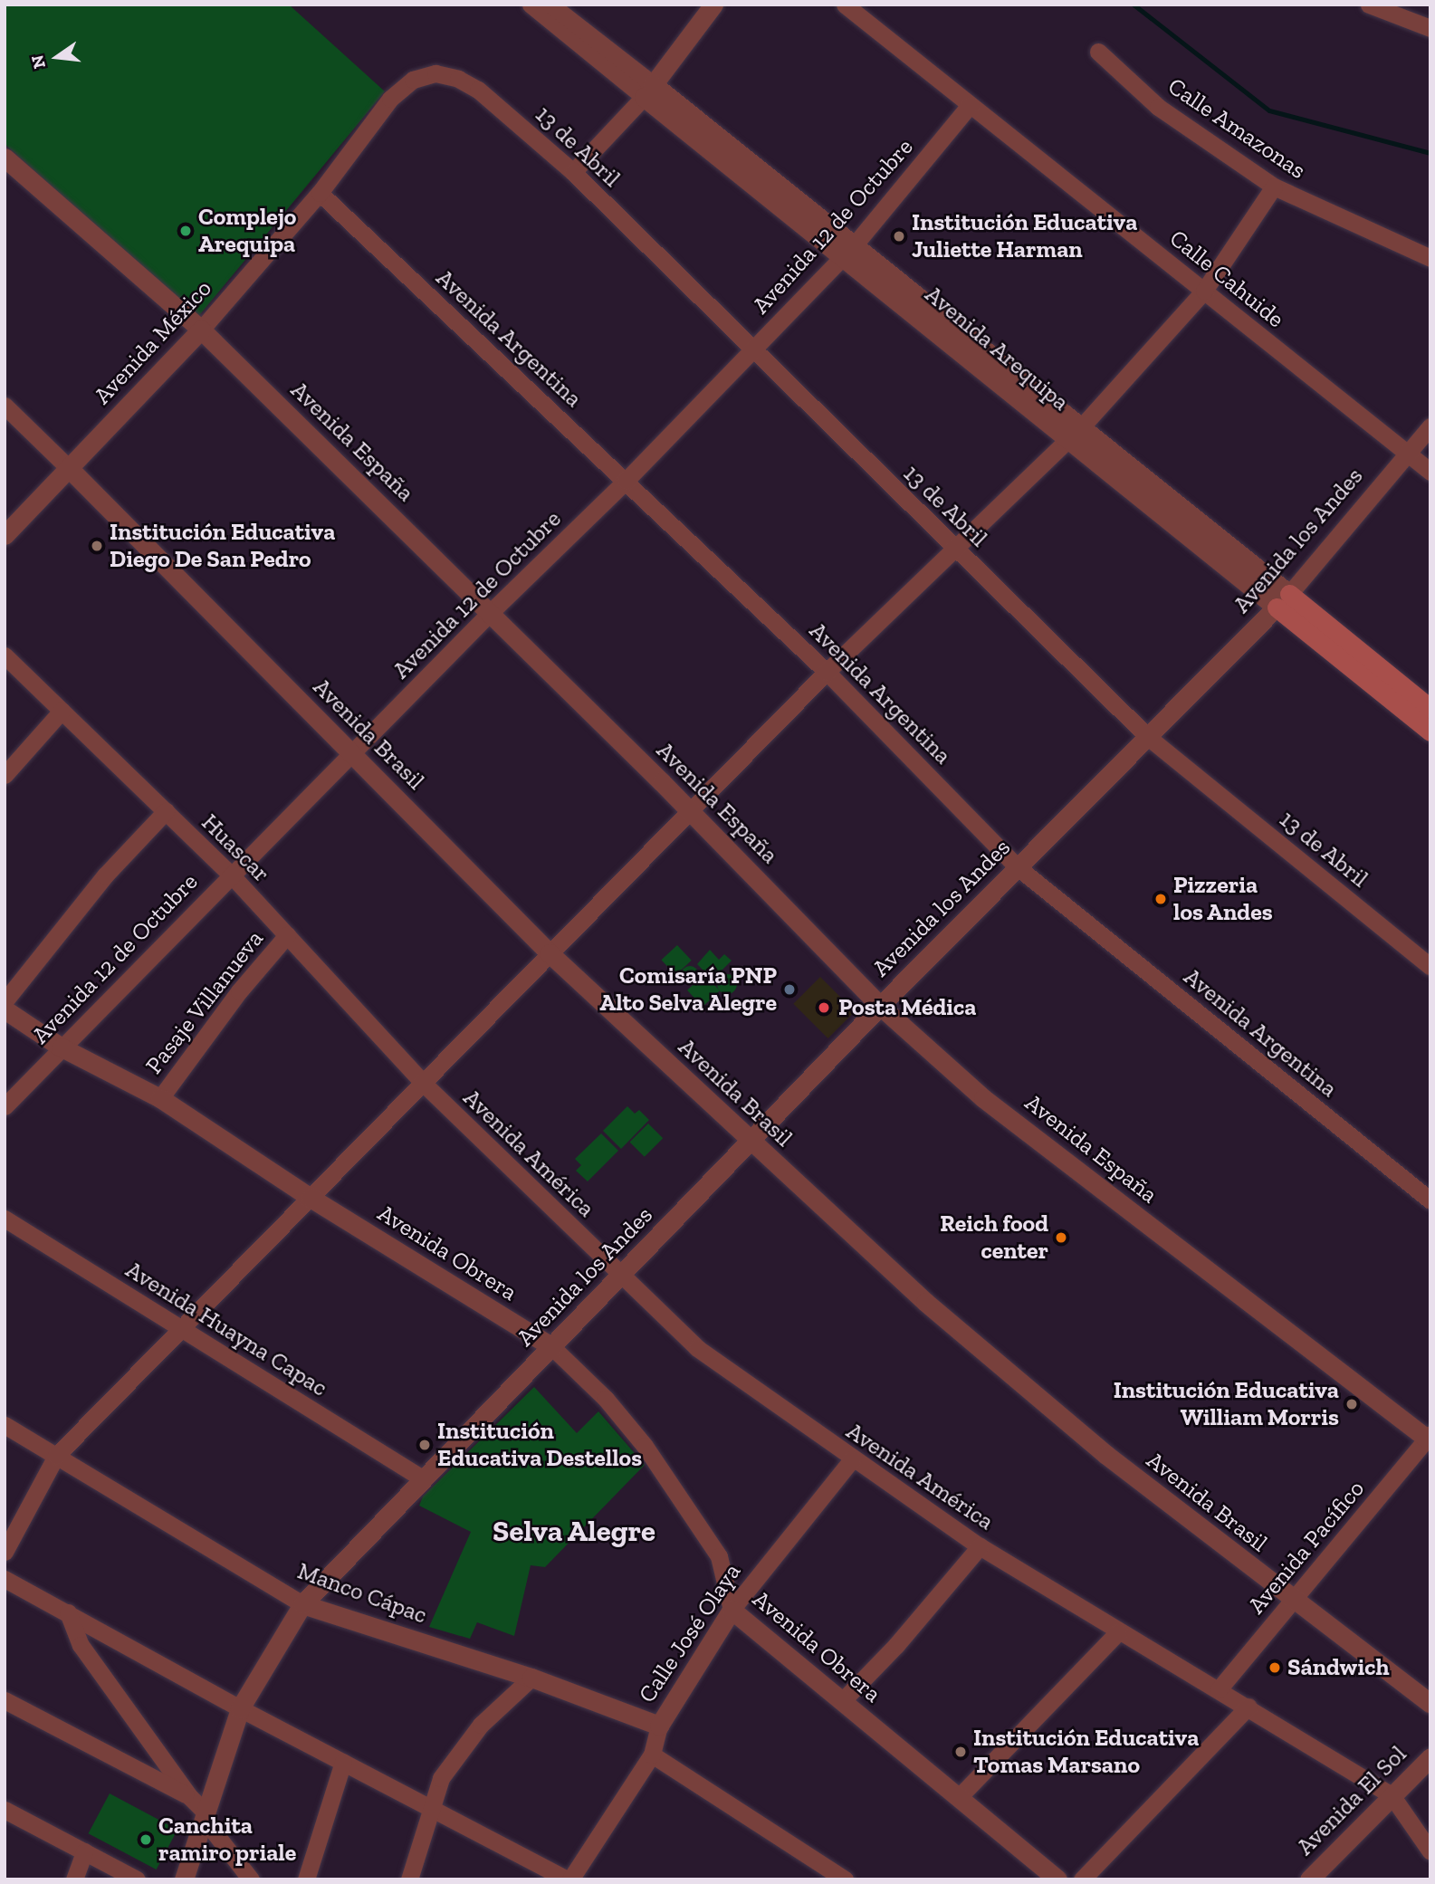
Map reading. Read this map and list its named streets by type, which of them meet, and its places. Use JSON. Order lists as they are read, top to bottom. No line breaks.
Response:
{"streets":{"main road":["Avenida Arequipa"],"street":["Calle Amazonas","13 de Abril","Avenida 12 de Octubre","Calle Cahuide","Avenida Argentina","Avenida México","Avenida España","Avenida los Andes","Avenida Brasil","Huascar","Pasaje Villanueva","Avenida América","Avenida Obrera","Avenida Huayna Capac","Avenida Pacífico","Manco Cápac","Calle José Olaya","Avenida El Sol"]},"crossings":[["13 de Abril","Avenida 12 de Octubre"],["13 de Abril","Avenida México"],["13 de Abril","Avenida los Andes"],["Avenida 12 de Octubre","Calle Cahuide"],["Avenida 12 de Octubre","Avenida Argentina"],["Avenida 12 de Octubre","Avenida Arequipa"],["Avenida 12 de Octubre","Avenida España"],["Avenida 12 de Octubre","Avenida Brasil"],["Avenida 12 de Octubre","Huascar"],["Avenida 12 de Octubre","Avenida Obrera"],["Calle Cahuide","Avenida los Andes"],["Avenida Argentina","Avenida México"],["Avenida Argentina","Avenida los Andes"],["Avenida México","Avenida España"],["Avenida México","Avenida Brasil"],["Avenida Arequipa","Avenida los Andes"],["Avenida España","Avenida los Andes"],["Avenida España","Avenida Pacífico"],["Avenida los Andes","Avenida Brasil"],["Avenida los Andes","Avenida América"],["Avenida los Andes","Avenida Obrera"],["Avenida los Andes","Avenida Huayna Capac"],["Avenida los Andes","Manco Cápac"],["Avenida Brasil","Avenida Pacífico"],["Huascar","Pasaje Villanueva"],["Huascar","Avenida América"],["Pasaje Villanueva","Avenida Obrera"],["Avenida América","Avenida Pacífico"],["Avenida América","Calle José Olaya"],["Avenida América","Avenida El Sol"],["Avenida Obrera","Calle José Olaya"],["Manco Cápac","Calle José Olaya"]],"districts":["Selva Alegre"],"places":["Complejo Arequipa","Institución Educativa Juliette Harman","Institución Educativa Diego De San Pedro","Pizzeria los Andes","Comisaría PNP Alto Selva Alegre","Posta Médica","Reich food center","Institución Educativa William Morris","Institución Educativa Destellos","Sándwich","Institución Educativa Tomas Marsano","Canchita ramiro priale"],"north":"left"}
